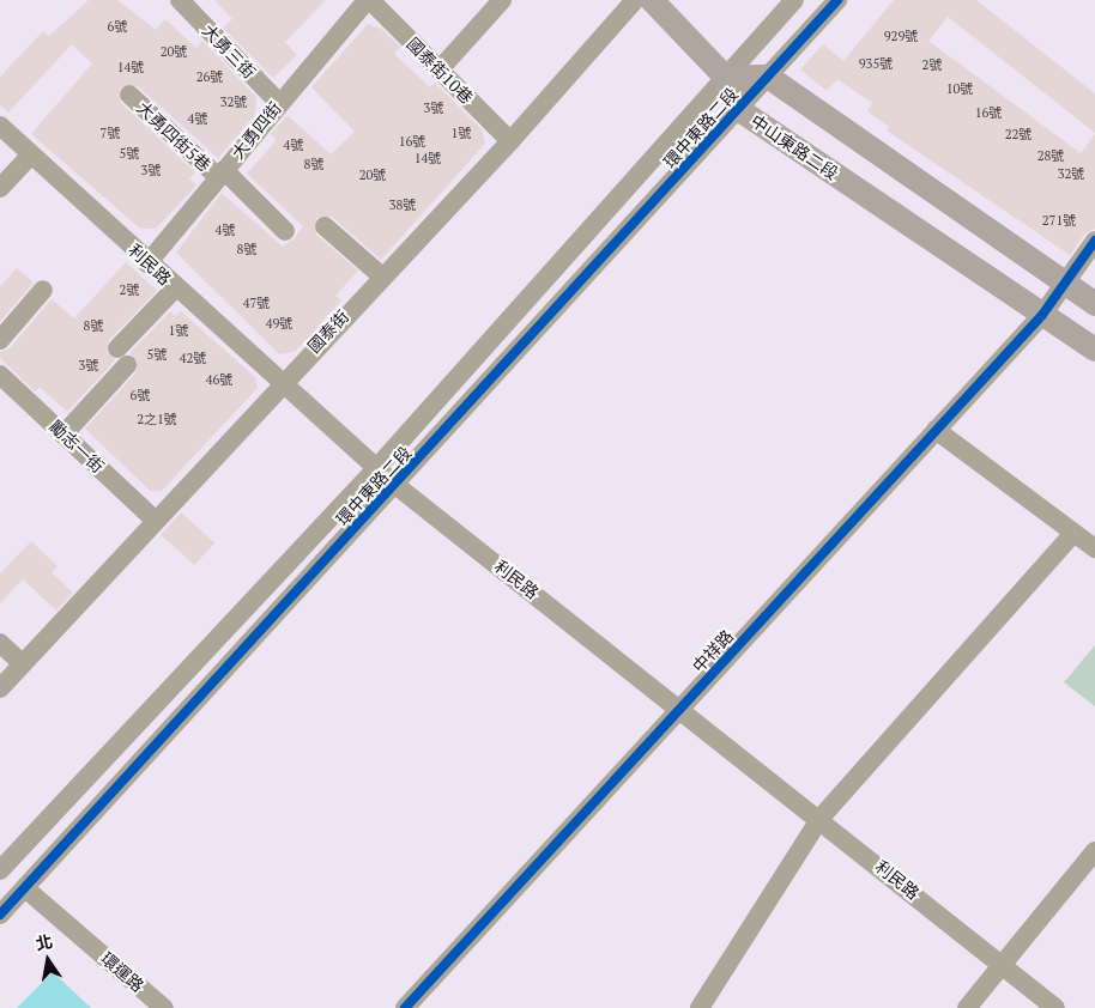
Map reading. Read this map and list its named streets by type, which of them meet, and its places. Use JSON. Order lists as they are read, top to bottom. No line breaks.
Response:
{"streets":{"main road":["中山東路二段"],"street":["大勇三街","國泰街10巷","環中東路二段","大勇四街","大勇四街5巷","利民路","國泰街","勵志一街","中祥路","環運路"]},"crossings":[["大勇三街","大勇四街"],["國泰街10巷","大勇四街"],["國泰街10巷","國泰街"],["環中東路二段","中山東路二段"],["環中東路二段","利民路"],["環中東路二段","環運路"],["大勇四街","大勇四街5巷"],["大勇四街","利民路"],["中山東路二段","中祥路"],["利民路","國泰街"],["利民路","中祥路"],["國泰街","勵志一街"]],"house_numbers":["6號","929號","20號","935號","2號","14號","26號","10號","32號","3號","16號","4號","7號","1號","22號","16號","4號","5號","28號","14號","8號","3號","32號","20號","38號","271號","4號","8號","2號","47號","49號","8號","1號","5號","42號","3號","46號","6號","2之1號"],"north":"top"}
